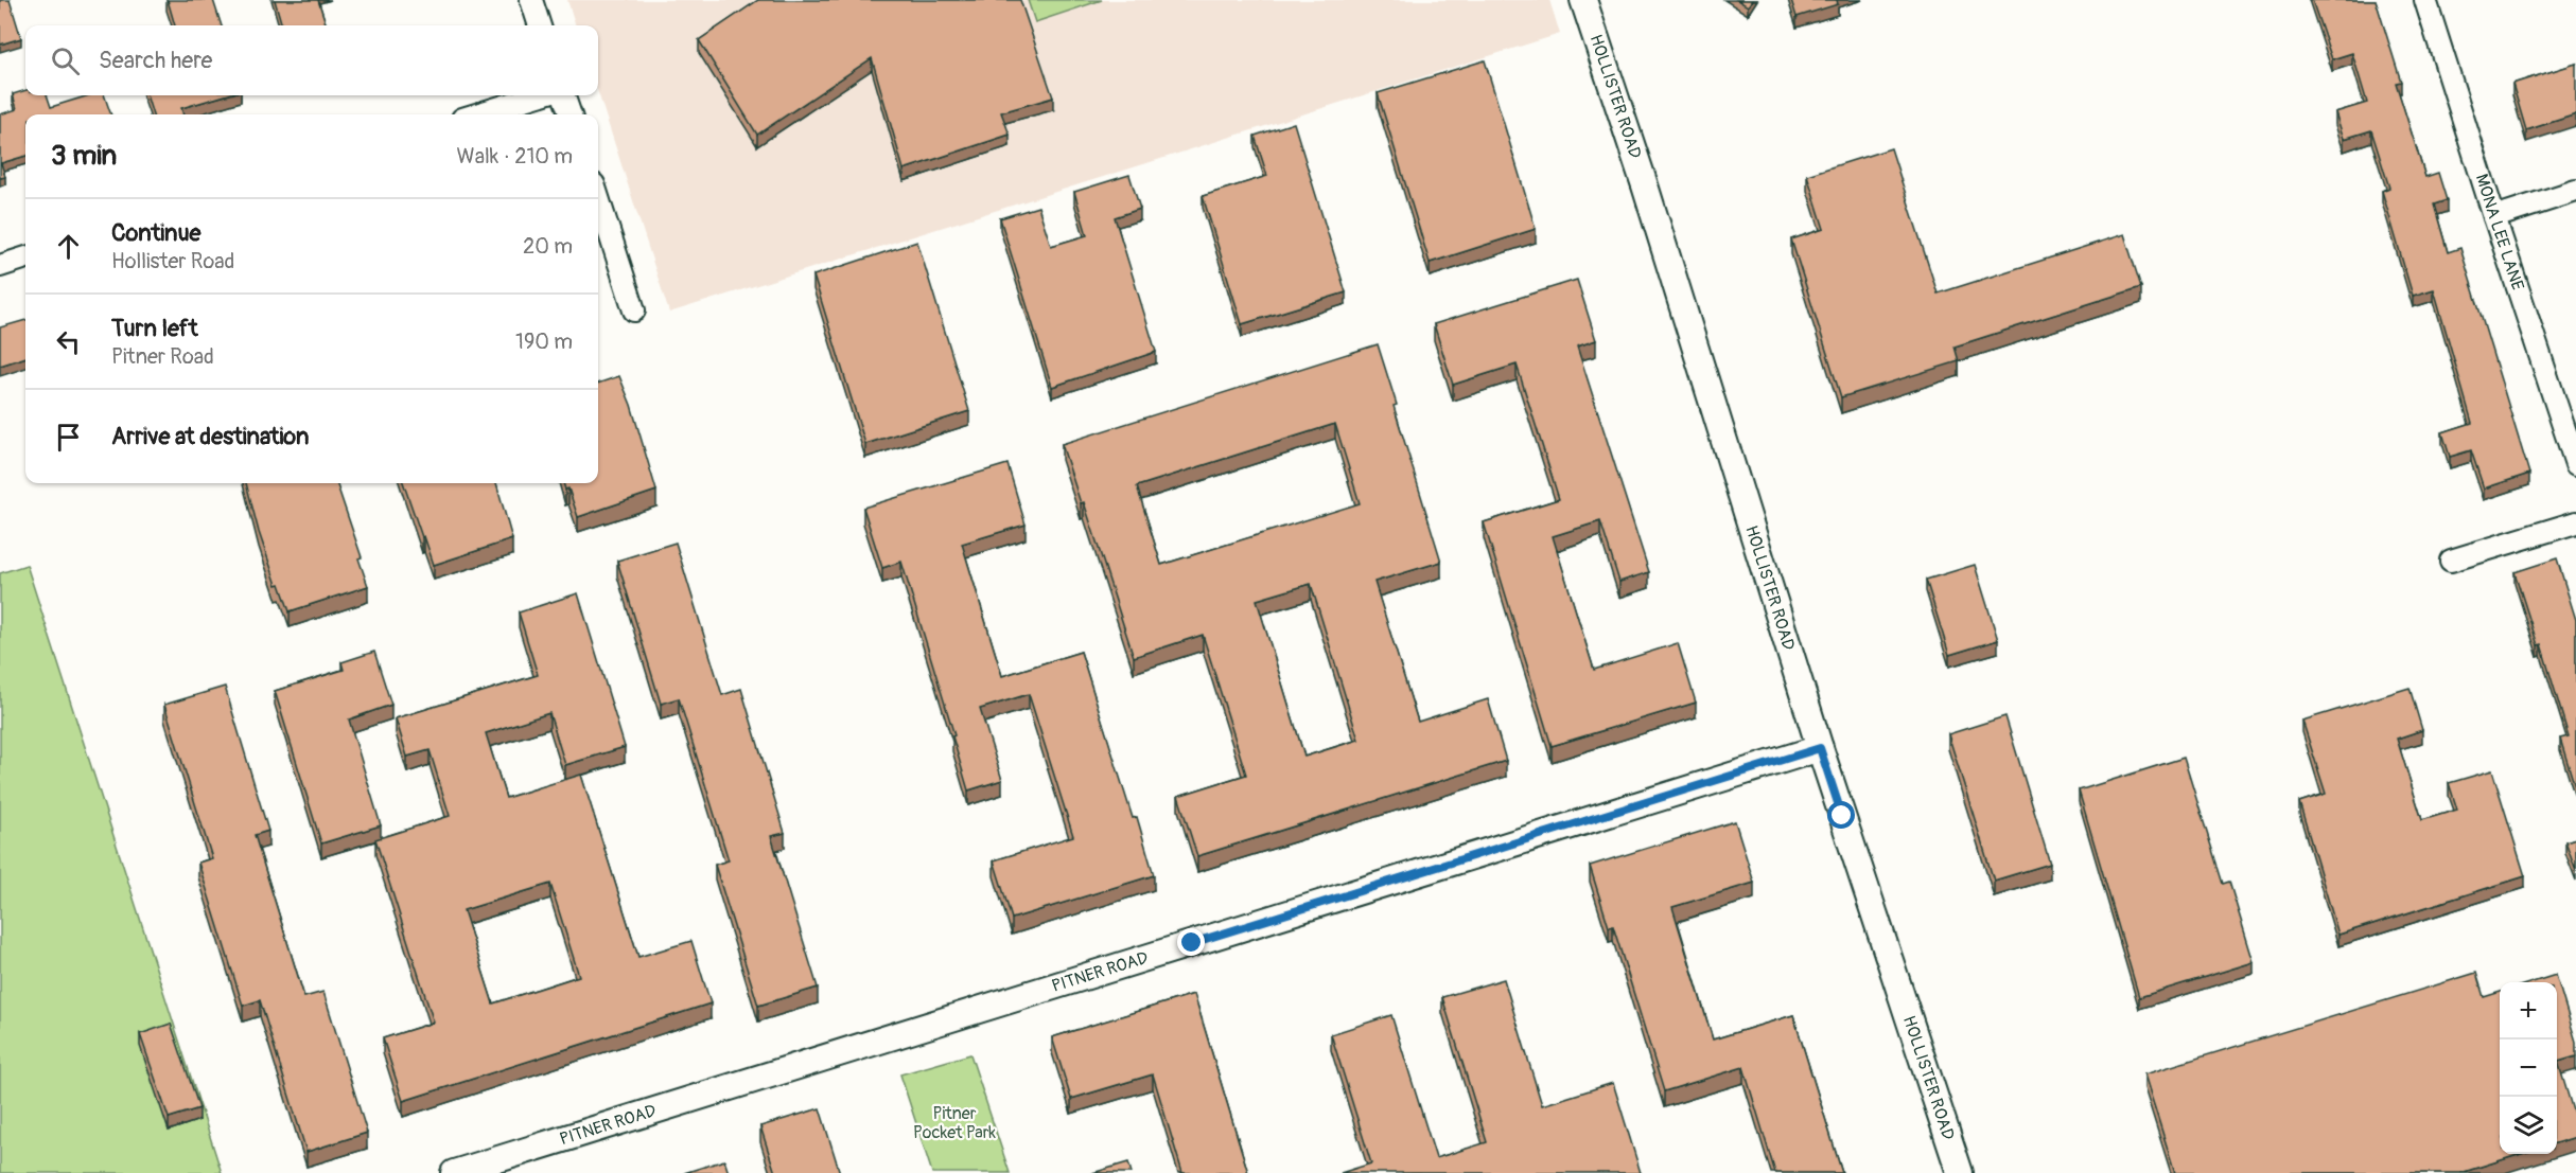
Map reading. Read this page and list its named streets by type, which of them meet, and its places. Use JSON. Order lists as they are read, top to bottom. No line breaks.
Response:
{"streets":{"street":["HOLLISTER ROAD","MONA LEE LANE","PITNER ROAD"]},"crossings":[["HOLLISTER ROAD","PITNER ROAD"]],"parks":["Pitner Pocket Park"],"page":{"search":"Search here","heading":["3 min","Walk · 210 m"],"list":[["Continue","Hollister Road","20 m"],["Turn left","Pitner Road","190 m"],"Arrive at destination"],"map_buttons":["+","−"]}}
